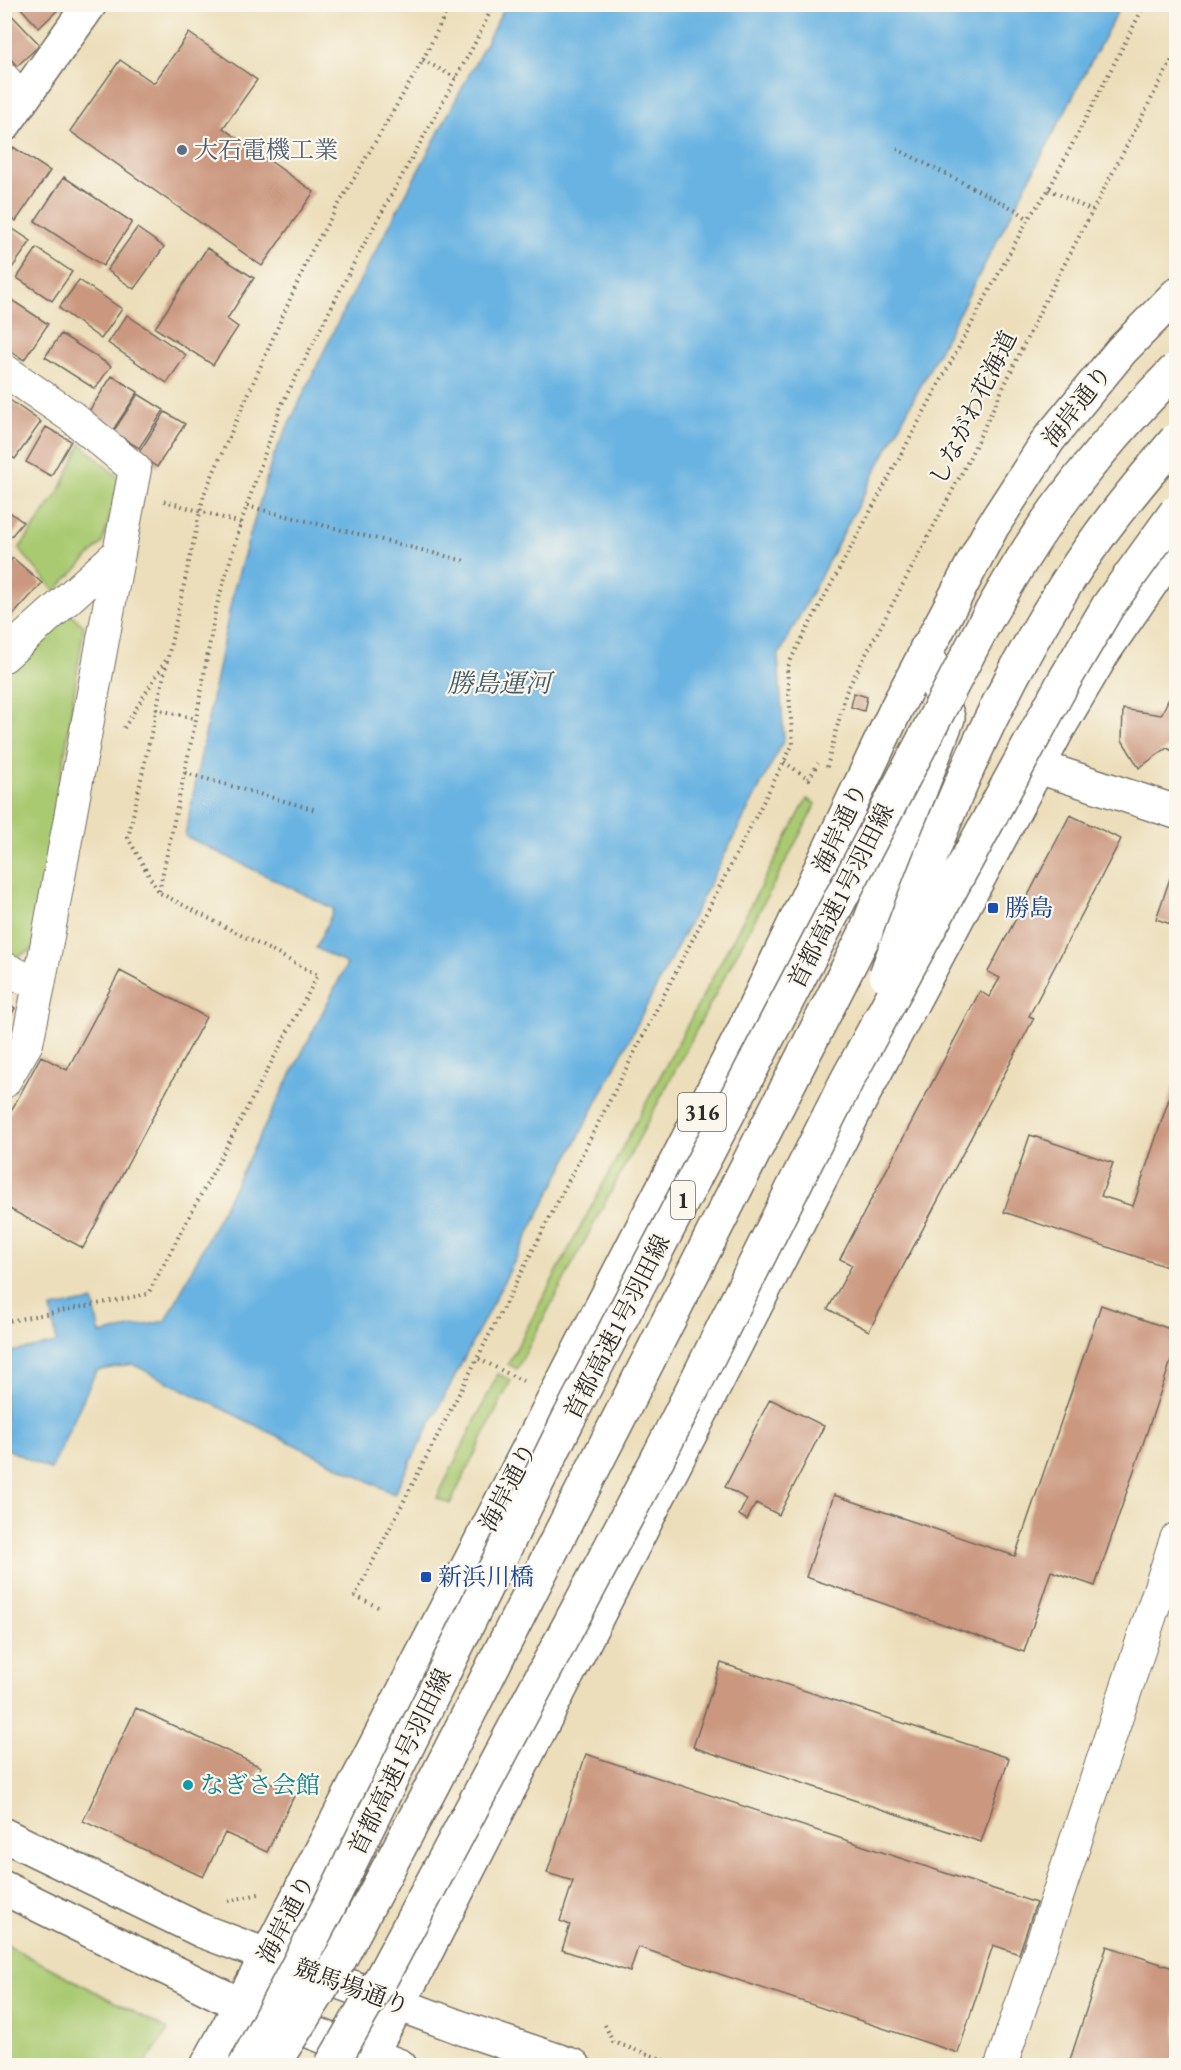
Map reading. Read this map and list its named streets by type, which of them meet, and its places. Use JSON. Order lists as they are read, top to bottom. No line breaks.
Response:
{"streets":{"main road":["海岸通り","首都高速1号羽田線","316","1","競馬場通り"],"path":["しながわ花海道"]},"crossings":[["海岸通り","競馬場通り"]],"water":["勝島運河"],"places":{"other":["大石電機工業","なぎさ会館"],"transit":["勝島","新浜川橋"]}}
